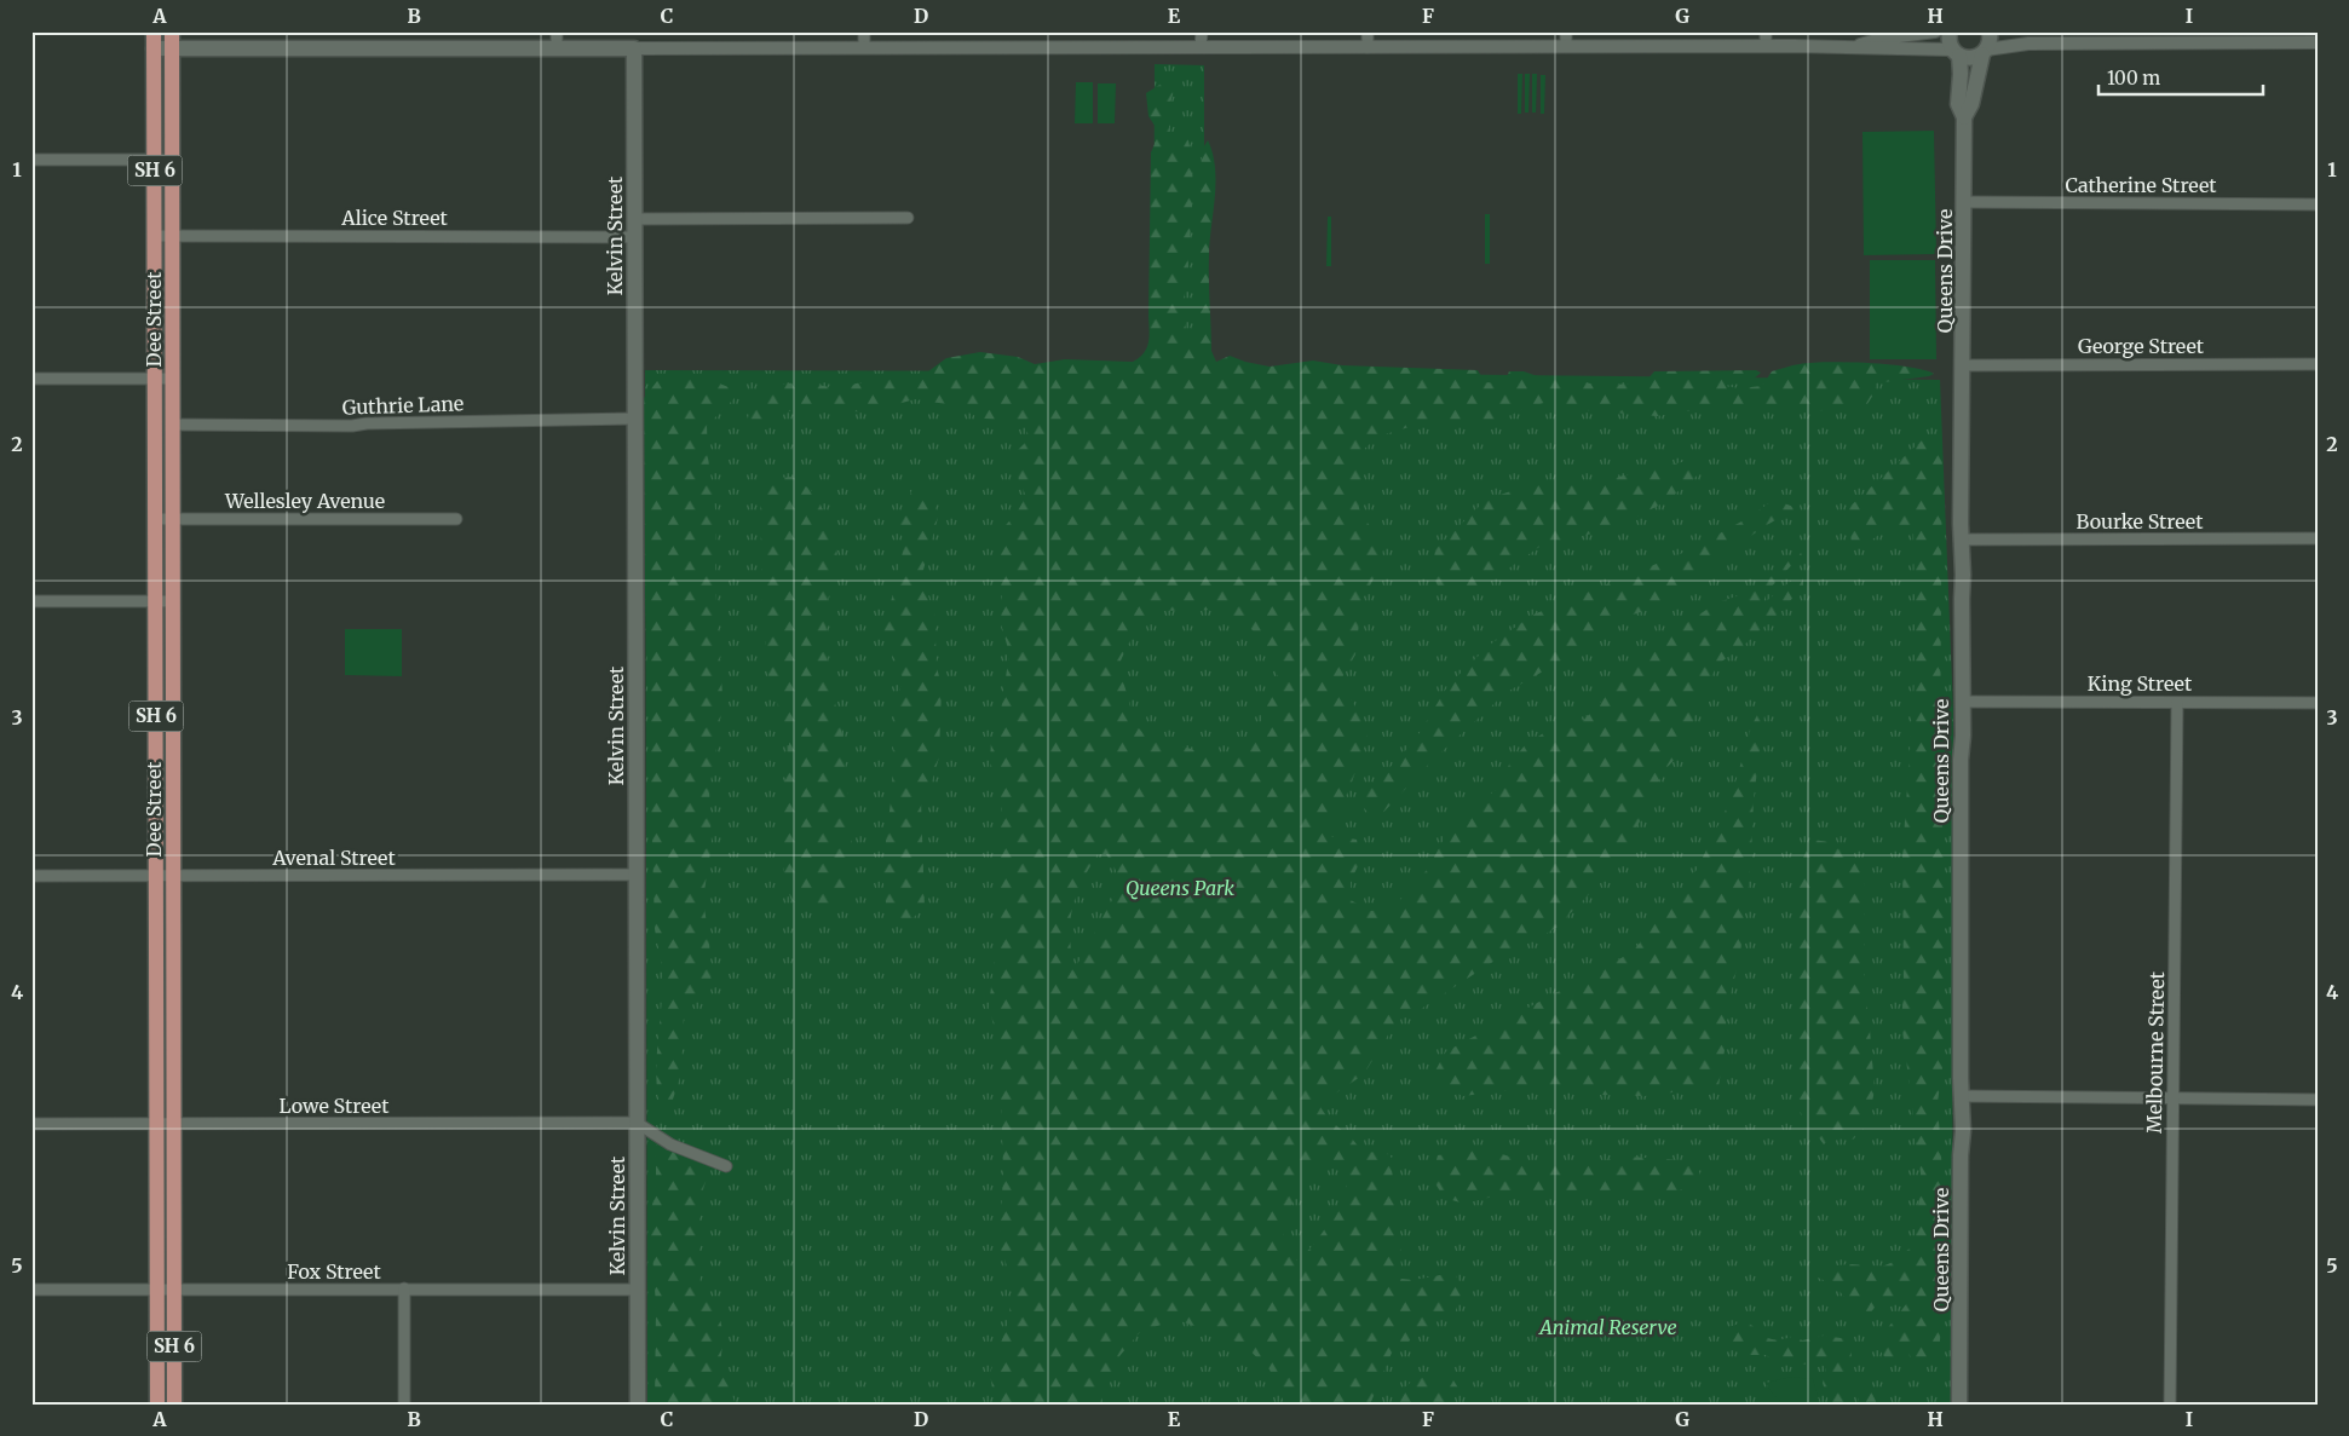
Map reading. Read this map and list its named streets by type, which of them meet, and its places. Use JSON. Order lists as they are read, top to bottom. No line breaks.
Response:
{"streets":{"main road":["SH 6","Kelvin Street","Queens Drive","Dee Street"],"street":["Catherine Street","Alice Street","George Street","Guthrie Lane","Wellesley Avenue","Bourke Street","King Street","Avenal Street","Melbourne Street","Lowe Street","Fox Street"]},"crossings":[["Catherine Street","Queens Drive"],["Alice Street","Kelvin Street"],["Alice Street","Dee Street"],["Kelvin Street","Guthrie Lane"],["Kelvin Street","Avenal Street"],["Kelvin Street","Lowe Street"],["Kelvin Street","Fox Street"],["Queens Drive","George Street"],["Queens Drive","Bourke Street"],["Queens Drive","King Street"],["Dee Street","Guthrie Lane"],["Dee Street","Wellesley Avenue"],["Dee Street","Avenal Street"],["Dee Street","Lowe Street"],["Dee Street","Fox Street"],["King Street","Melbourne Street"]],"parks":["Queens Park","Animal Reserve"],"scale_bar":"100 m","grid":{"columns":["A","B","C","D","E","F","G","H","I"],"rows":["1","2","3","4","5"]}}
